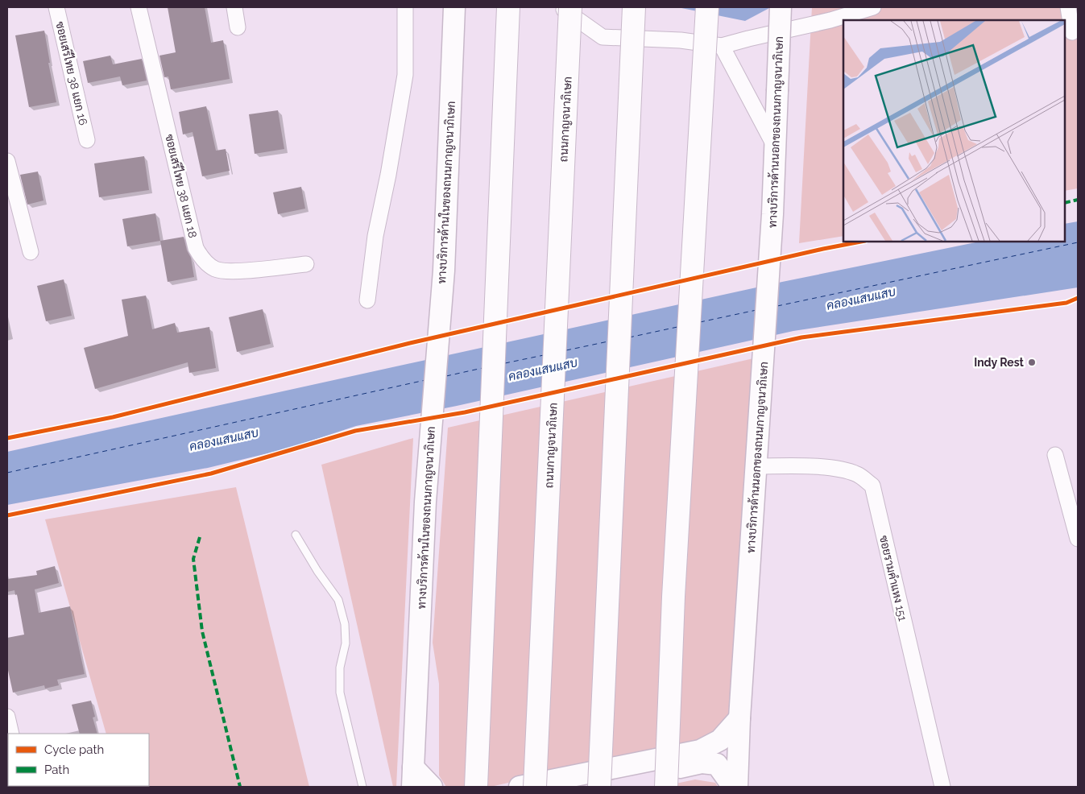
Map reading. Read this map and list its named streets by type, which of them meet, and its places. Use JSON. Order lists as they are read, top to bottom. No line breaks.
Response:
{"streets":{"highway":["ถนนกาญจนาภิเษก"],"main road":["ทางบริการด้านนอกของถนนกาญจนาภิเษก","ทางบริการด้านในของถนนกาญจนาภิเษก"],"street":["ซอยเสรีไทย 38 แยก 16","ซอยเสรีไทย 38 แยก 18","ซอยรามคำแหง 151"]},"crossings":[["ทางบริการด้านนอกของถนนกาญจนาภิเษก","ซอยรามคำแหง 151"]],"water":["คลองแสนแสบ"],"places":["Indy Rest"],"legend":["Cycle path","Path"]}
